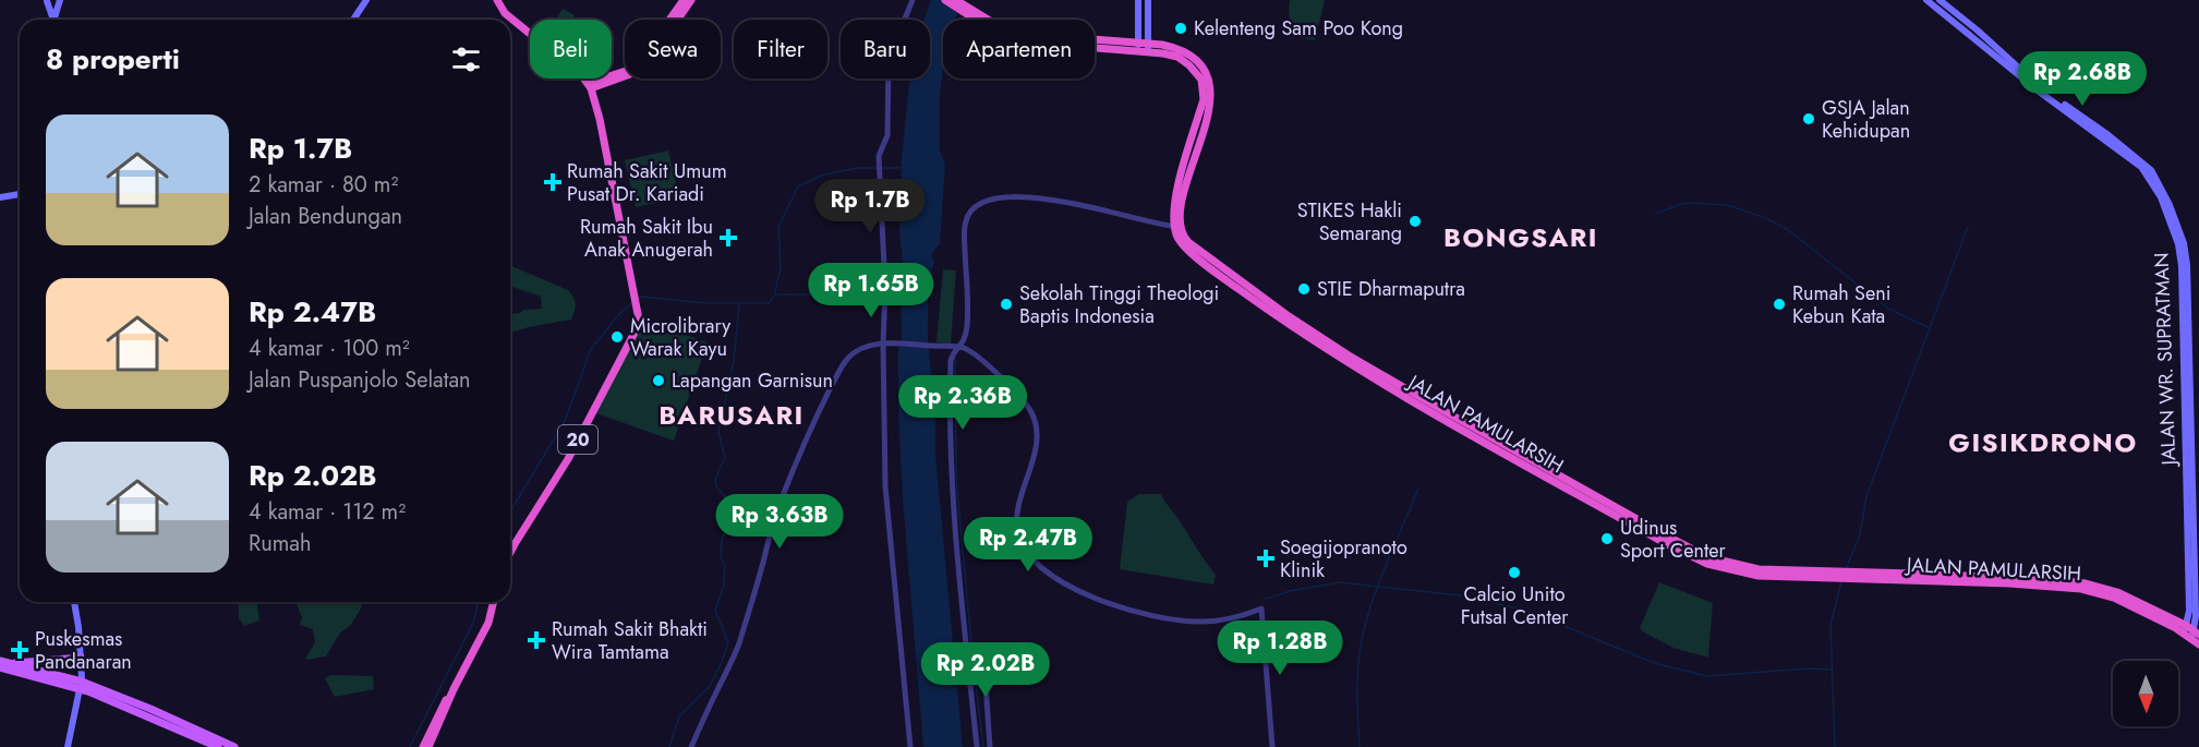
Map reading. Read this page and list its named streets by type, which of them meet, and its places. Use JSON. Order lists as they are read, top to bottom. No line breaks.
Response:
{"streets":{"highway":["JALAN PAMULARSIH","20"],"main road":["JALAN WR. SUPRATMAN"]},"crossings":[["JALAN WR. SUPRATMAN","JALAN PAMULARSIH"]],"districts":["BONGSARI","BARUSARI","GISIKDRONO"],"places":{"other":["Kelenteng Sam Poo Kong","GSJA Jalan Kehidupan","STIKES Hakli Semarang","STIE Dharmaputra","Sekolah Tinggi Theologi Baptis Indonesia","Rumah Seni Kebun Kata","Microlibrary Warak Kayu","Lapangan Garnisun","Udinus Sport Center","Calcio Unito Futsal Center"],"health":["Rumah Sakit Umum Pusat Dr. Kariadi","Rumah Sakit Ibu Anak Anugerah","Soegijopranoto Klinik","Rumah Sakit Bhakti Wira Tamtama","Puskesmas Pandanaran"]},"north":"bottom","page":{"chip":["Beli","Sewa","Filter","Baru","Apartemen"],"heading":"8 properti","price":["Rp 2.68B","Rp 1.7B","Rp 1.65B","Rp 2.36B","Rp 3.63B","Rp 2.47B","Rp 1.28B","Rp 2.02B"],"list":[{"name":"Rp 1.7B","note":"2 kamar · 80 m² · Jalan Bendungan"},{"name":"Rp 2.47B","note":"4 kamar · 100 m² · Jalan Puspanjolo Selatan"},{"name":"Rp 2.02B","note":"4 kamar · 112 m² · Rumah"}]}}
